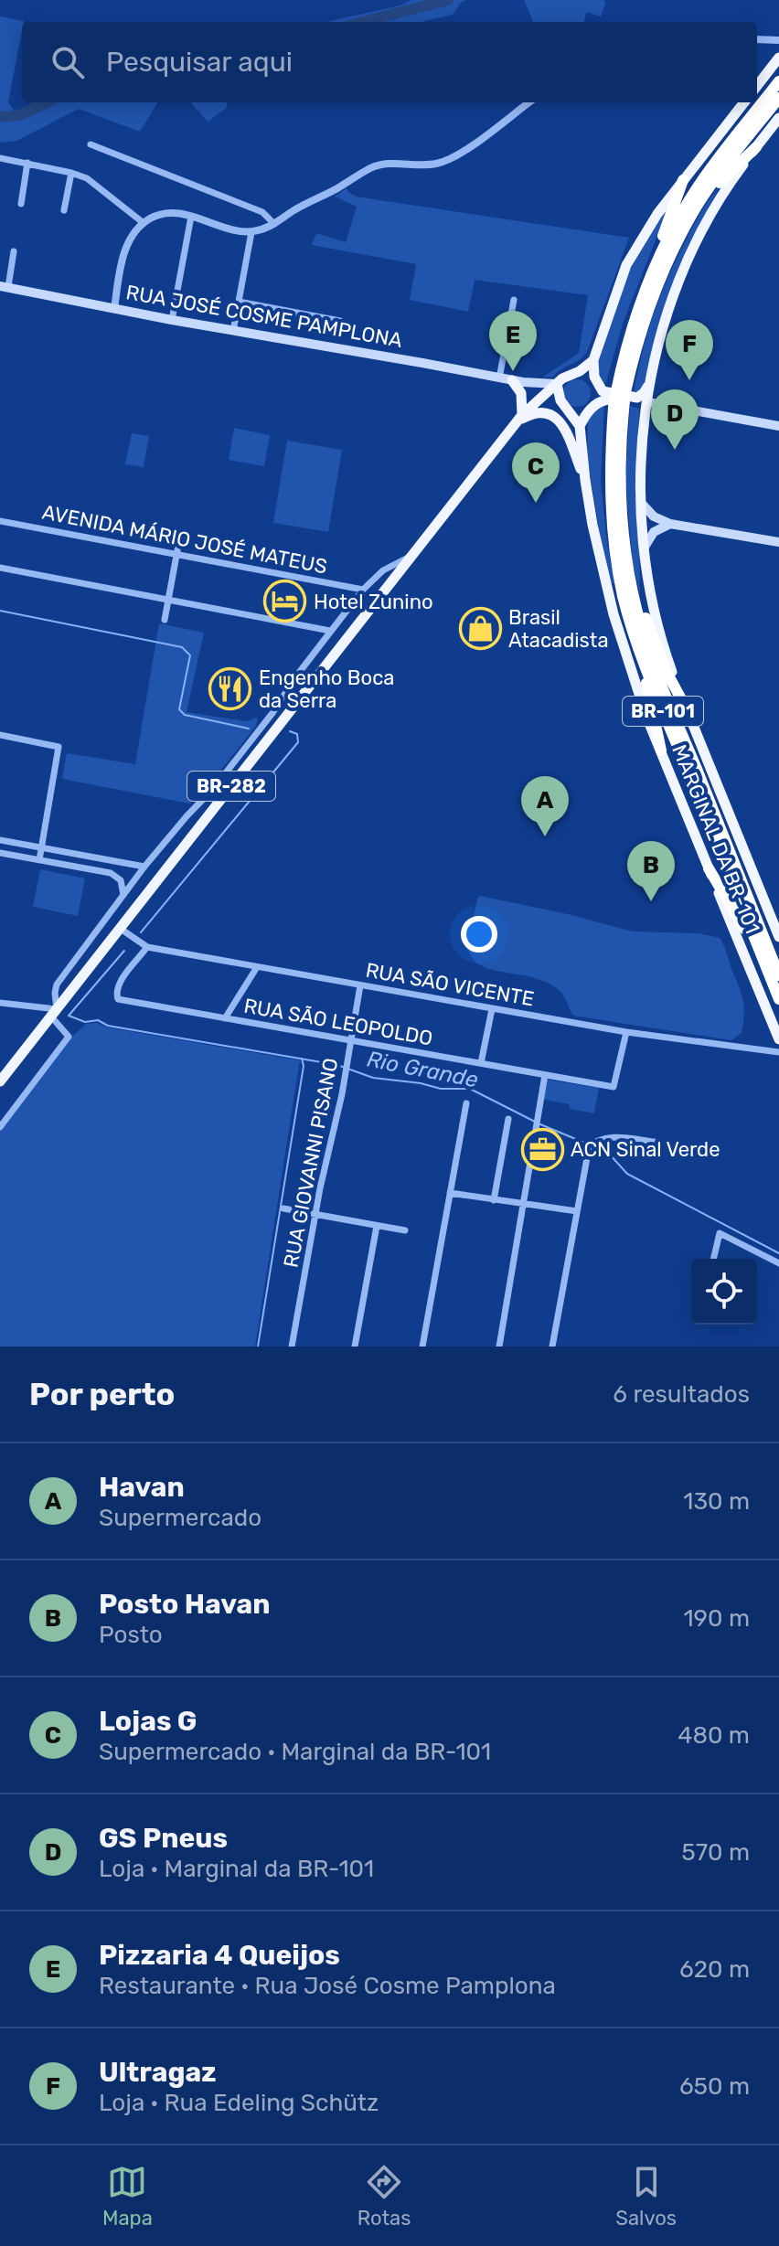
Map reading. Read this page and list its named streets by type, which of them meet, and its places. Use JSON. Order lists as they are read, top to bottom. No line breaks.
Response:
{"streets":{"highway":["BR-101","BR-282","MARGINAL DA BR-101"],"main road":["RUA JOSÉ COSME PAMPLONA"],"street":["AVENIDA MÁRIO JOSÉ MATEUS","RUA SÃO VICENTE","RUA SÃO LEOPOLDO","RUA GIOVANNI PISANO"]},"crossings":[["RUA JOSÉ COSME PAMPLONA","BR-282"],["BR-282","RUA SÃO VICENTE"],["RUA SÃO VICENTE","RUA SÃO LEOPOLDO"],["RUA SÃO VICENTE","RUA GIOVANNI PISANO"],["RUA SÃO LEOPOLDO","RUA GIOVANNI PISANO"]],"water":["Rio Grande"],"places":{"hotel":["Hotel Zunino"],"shop":["Brasil Atacadista"],"restaurant":["Engenho Boca da Serra"],"office":["ACN Sinal Verde"]},"page":{"search":"Pesquisar aqui","pins":["E","F","D","C","A","B"],"heading":["Por perto","6 resultados"],"list":[{"mark":"A","name":"Havan","note":"Supermercado","value":"130 m"},{"mark":"B","name":"Posto Havan","note":"Posto","value":"190 m"},{"mark":"C","name":"Lojas G","note":"Supermercado · Marginal da BR-101","value":"480 m"},{"mark":"D","name":"GS Pneus","note":"Loja · Marginal da BR-101","value":"570 m"},{"mark":"E","name":"Pizzaria 4 Queijos","note":"Restaurante · Rua José Cosme Pamplona","value":"620 m"},{"mark":"F","name":"Ultragaz","note":"Loja · Rua Edeling Schütz","value":"650 m"}],"nav":["Mapa","Rotas","Salvos"]}}
